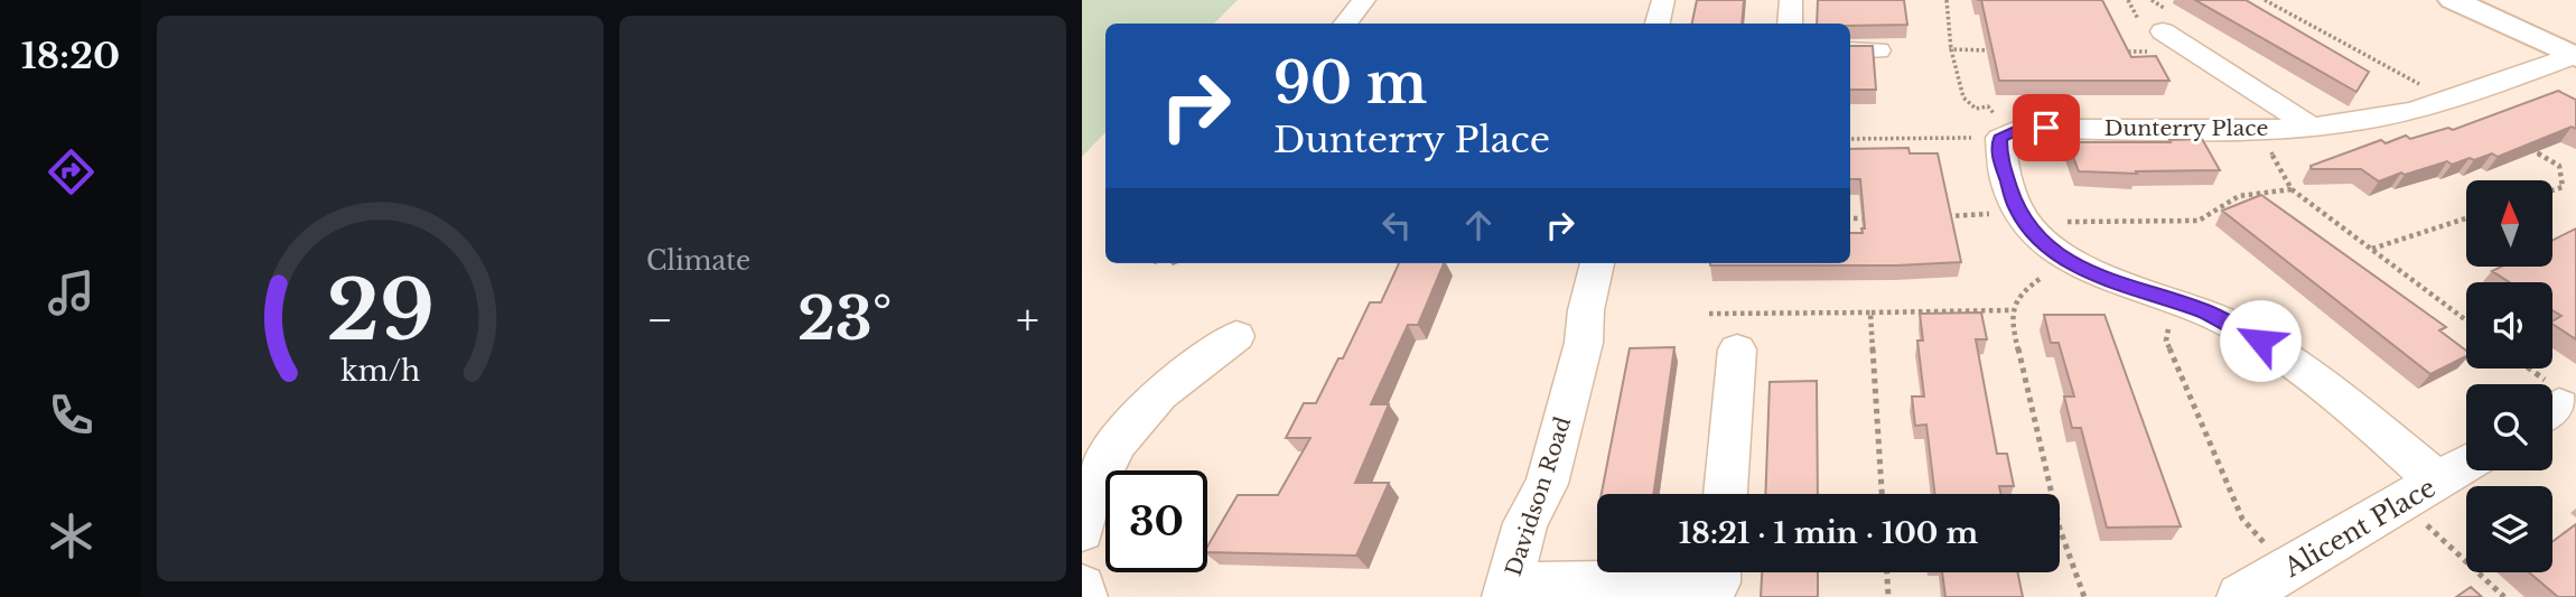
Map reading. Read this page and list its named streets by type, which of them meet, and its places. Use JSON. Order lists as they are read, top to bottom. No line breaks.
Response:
{"streets":{"street":["Dunterry Place","Davidson Road","Alicent Place"]},"north":"top","page":{"tabs":"18:20","tile":"Climate","turn":["90 m","Dunterry Place"],"heat":["−","23°","+"],"limit":"30","trip":"18:21 · 1 min · 100 m","gauge":["29","km/h"]}}
